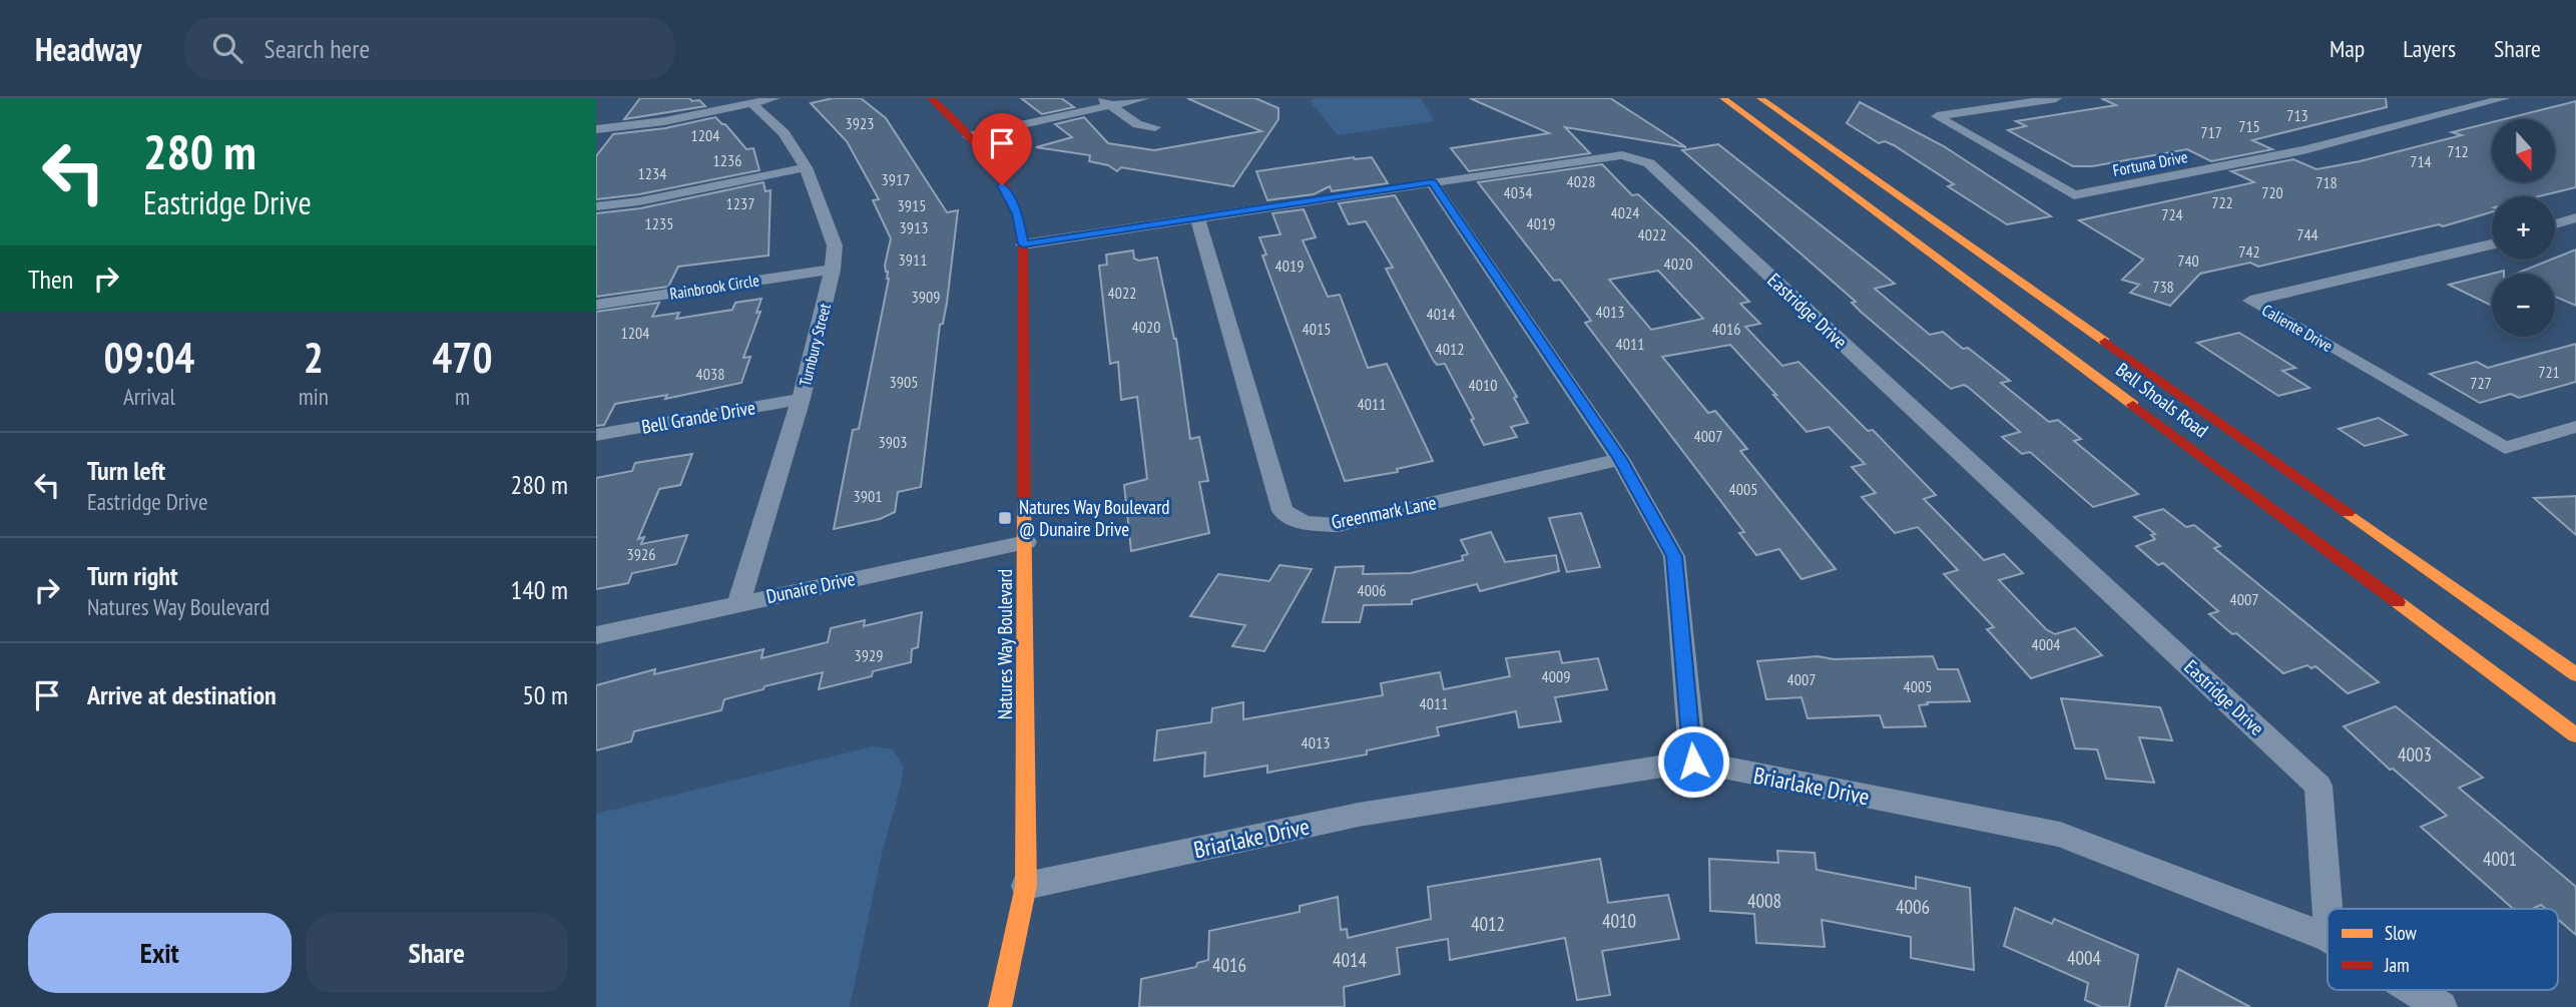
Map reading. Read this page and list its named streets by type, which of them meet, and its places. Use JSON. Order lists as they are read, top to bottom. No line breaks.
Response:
{"streets":{"main road":["Bell Shoals Road","Natures Way Boulevard"],"street":["Fortuna Drive","Rainbrook Circle","Eastridge Drive","Caliente Drive","Turnbury Street","Bell Grande Drive","Greenmark Lane","Dunaire Drive","Briarlake Drive"]},"crossings":[["Rainbrook Circle","Turnbury Street"],["Eastridge Drive","Greenmark Lane"],["Eastridge Drive","Natures Way Boulevard"],["Turnbury Street","Bell Grande Drive"],["Turnbury Street","Dunaire Drive"],["Dunaire Drive","Natures Way Boulevard"],["Natures Way Boulevard","Briarlake Drive"]],"places":{"transit":["Natures Way Boulevard @ Dunaire Drive"]},"house_numbers":["713","3923","715","717","1204","712","1236","714","1234","3917","4028","718","4034","720","722","1237","3915","4024","724","1235","4019","3913","4022","744","742","3911","740","4020","4019","738","4022","3909","4013","4014","4020","4015","4016","1204","4011","4012","721","4038","3905","727","4010","4011","4007","3903","4005","3901","3926","4006","4007","4004","3929","4009","4007","4005","4011","4013","4003","4001","4008","4006","4010","4012","4004","4014","4016"],"legend":["Slow","Jam"],"north":"bottom","page":{"header":"Headway","search":"Search here","nav":["Map","Layers","Share"],"turn":["280 m","Eastridge Drive"],"map_buttons":["+","−"],"then":"Then","eta":["09:04","Arrival","2","min","470","m"],"list":[{"name":"Turn left","note":"Eastridge Drive","value":"280 m"},{"name":"Turn right","note":"Natures Way Boulevard","value":"140 m"},{"name":"Arrive at destination","value":"50 m"}],"buttons":["Exit","Share"]}}
